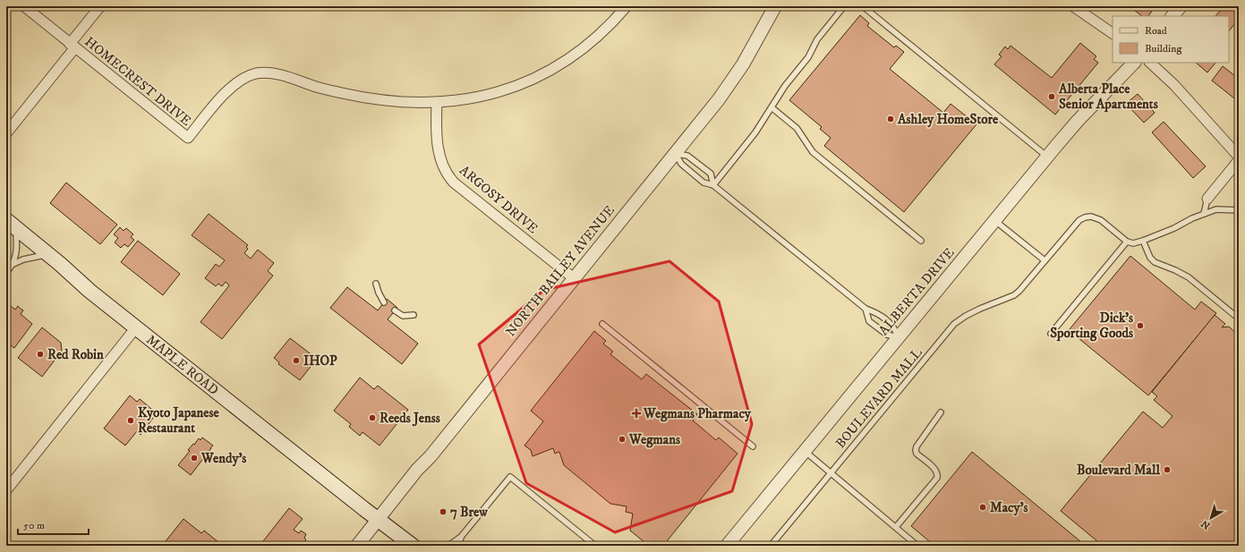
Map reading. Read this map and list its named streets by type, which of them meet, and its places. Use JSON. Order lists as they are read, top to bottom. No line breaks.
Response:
{"streets":{"main road":["MAPLE ROAD"],"street":["HOMECREST DRIVE","ARGOSY DRIVE","NORTH BAILEY AVENUE","ALBERTA DRIVE"],"lane":["BOULEVARD MALL"]},"crossings":[["HOMECREST DRIVE","ARGOSY DRIVE"],["ARGOSY DRIVE","NORTH BAILEY AVENUE"],["NORTH BAILEY AVENUE","MAPLE ROAD"]],"places":{"other":["Alberta Place Senior Apartments","Ashley HomeStore","Dick's Sporting Goods","Red Robin","IHOP","Reeds Jenss","Kyoto Japanese Restaurant","Wegmans","Wendy's","Boulevard Mall","Macy's","7 Brew"],"health":["Wegmans Pharmacy"]},"legend":["Road","Building"],"scale_bar":"50 m","north":"bottom left"}
